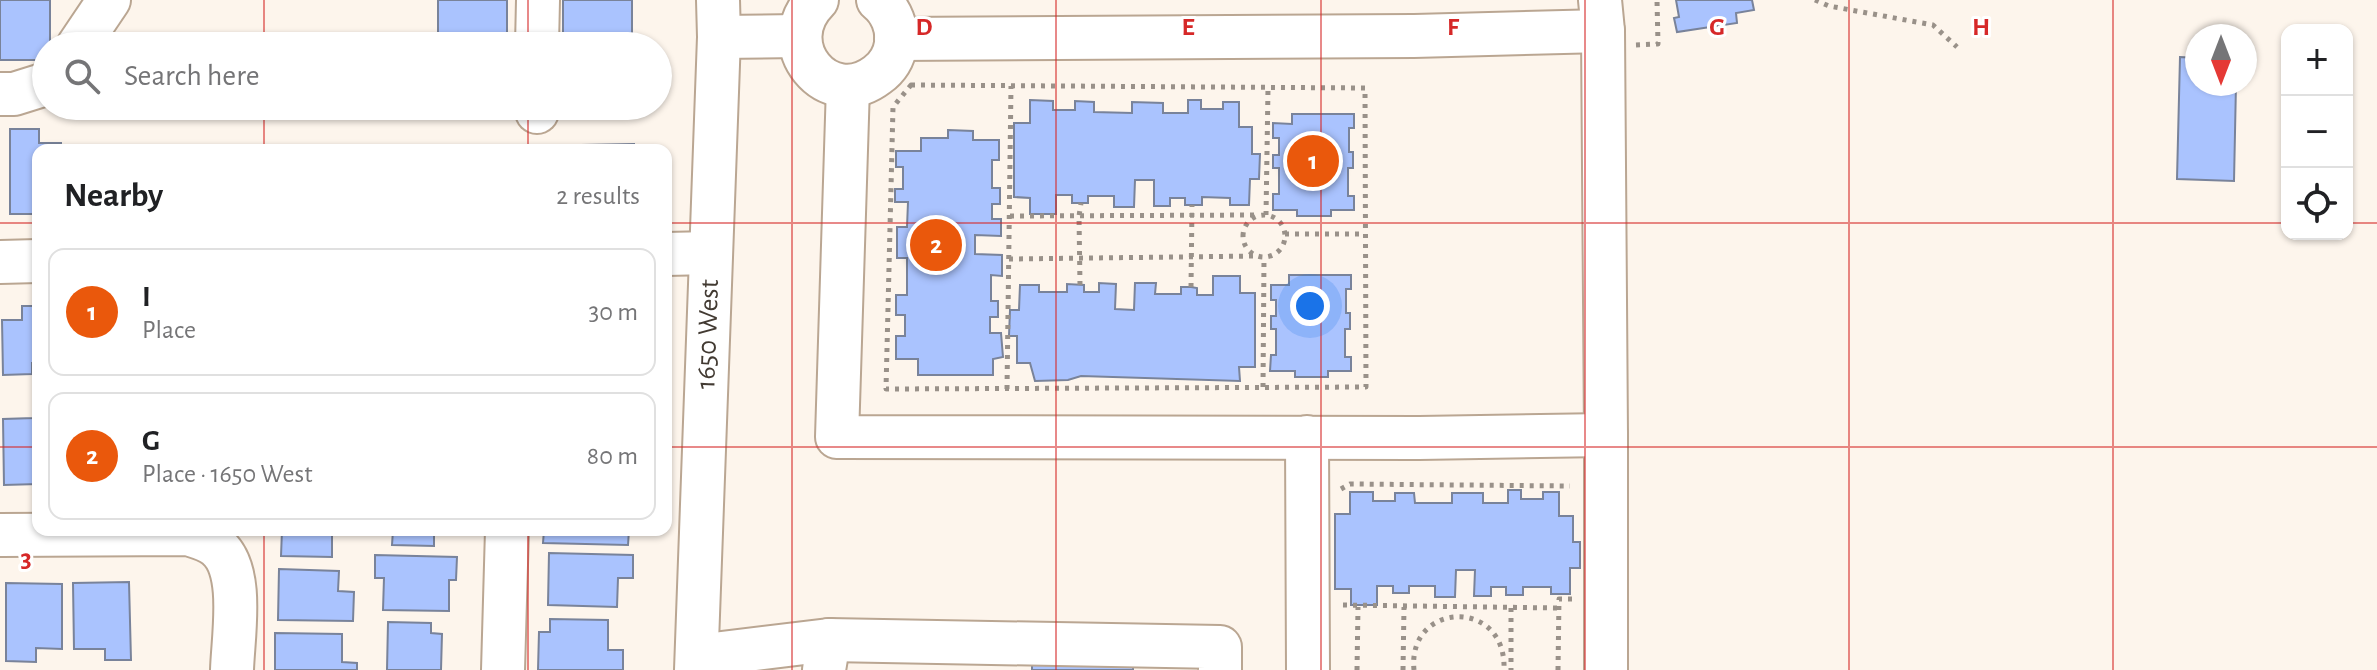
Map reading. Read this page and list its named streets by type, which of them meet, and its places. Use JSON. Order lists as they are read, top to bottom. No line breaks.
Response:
{"streets":{"street":["1650 West"]},"north":"bottom","page":{"map_buttons":["+","−"],"search":"Search here","pins":["1","2"],"heading":["Nearby","2 results"],"list":[{"mark":"1","name":"I","note":"Place","value":"30 m"},{"mark":"2","name":"G","note":"Place · 1650 West","value":"80 m"}]},"grid":{"columns":["D","E","F","G","H"],"rows":["3"]}}
